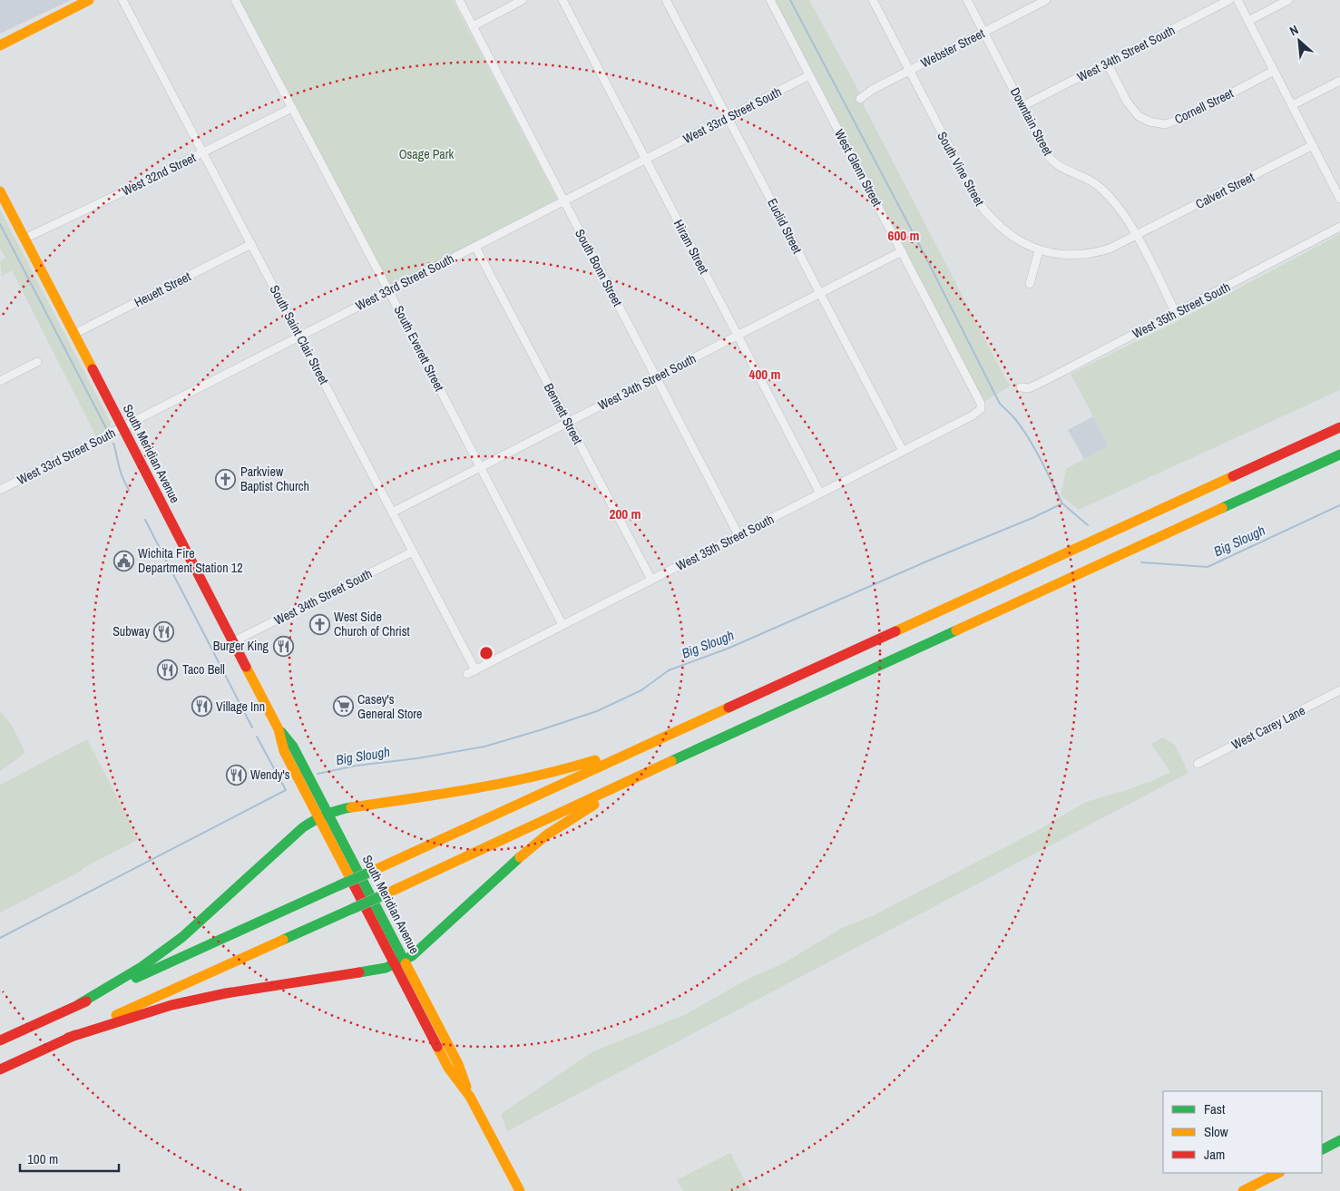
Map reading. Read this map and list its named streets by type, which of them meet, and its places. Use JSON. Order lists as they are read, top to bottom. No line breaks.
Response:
{"streets":{"main road":["South Meridian Avenue"],"street":["Webster Street","West 34th Street South","Cornell Street","West 33rd Street South","Downtain Street","West Glenn Street","South Vine Street","West 32nd Street","Calvert Street","Euclid Street","Hiram Street","South Bonn Street","Heuett Street","West 35th Street South","South Saint Clair Street","South Everett Street","Bennett Street","West Carey Lane"]},"crossings":[["Webster Street","Downtain Street"],["Webster Street","South Vine Street"],["West 34th Street South","Cornell Street"],["West 34th Street South","Downtain Street"],["West 34th Street South","West Glenn Street"],["West 34th Street South","Euclid Street"],["West 34th Street South","Hiram Street"],["West 34th Street South","South Bonn Street"],["West 34th Street South","South Saint Clair Street"],["West 34th Street South","South Everett Street"],["West 34th Street South","Bennett Street"],["West 34th Street South","South Meridian Avenue"],["West 33rd Street South","West Glenn Street"],["West 33rd Street South","Euclid Street"],["West 33rd Street South","Hiram Street"],["West 33rd Street South","South Bonn Street"],["West 33rd Street South","South Saint Clair Street"],["West 33rd Street South","South Everett Street"],["West 33rd Street South","Bennett Street"],["West 33rd Street South","South Meridian Avenue"],["Downtain Street","South Vine Street"],["Downtain Street","Calvert Street"],["Downtain Street","West 35th Street South"],["West Glenn Street","West 35th Street South"],["South Vine Street","Calvert Street"],["West 32nd Street","South Saint Clair Street"],["West 32nd Street","South Everett Street"],["West 32nd Street","South Meridian Avenue"],["Euclid Street","West 35th Street South"],["Hiram Street","West 35th Street South"],["South Bonn Street","West 35th Street South"],["Heuett Street","South Saint Clair Street"],["Heuett Street","South Meridian Avenue"],["West 35th Street South","South Saint Clair Street"],["West 35th Street South","South Everett Street"],["West 35th Street South","Bennett Street"]],"water":["Big Slough"],"parks":["Osage Park"],"places":{"church":["Parkview Baptist Church","West Side Church of Christ"],"public building":["Wichita Fire Department Station 12"],"restaurant":["Subway","Burger King","Taco Bell","Village Inn","Wendy's"],"supermarket":["Casey's General Store"]},"legend":["Fast","Slow","Jam"],"scale_bar":"100 m","north":"top left","rings":["600 m","400 m","200 m"]}
